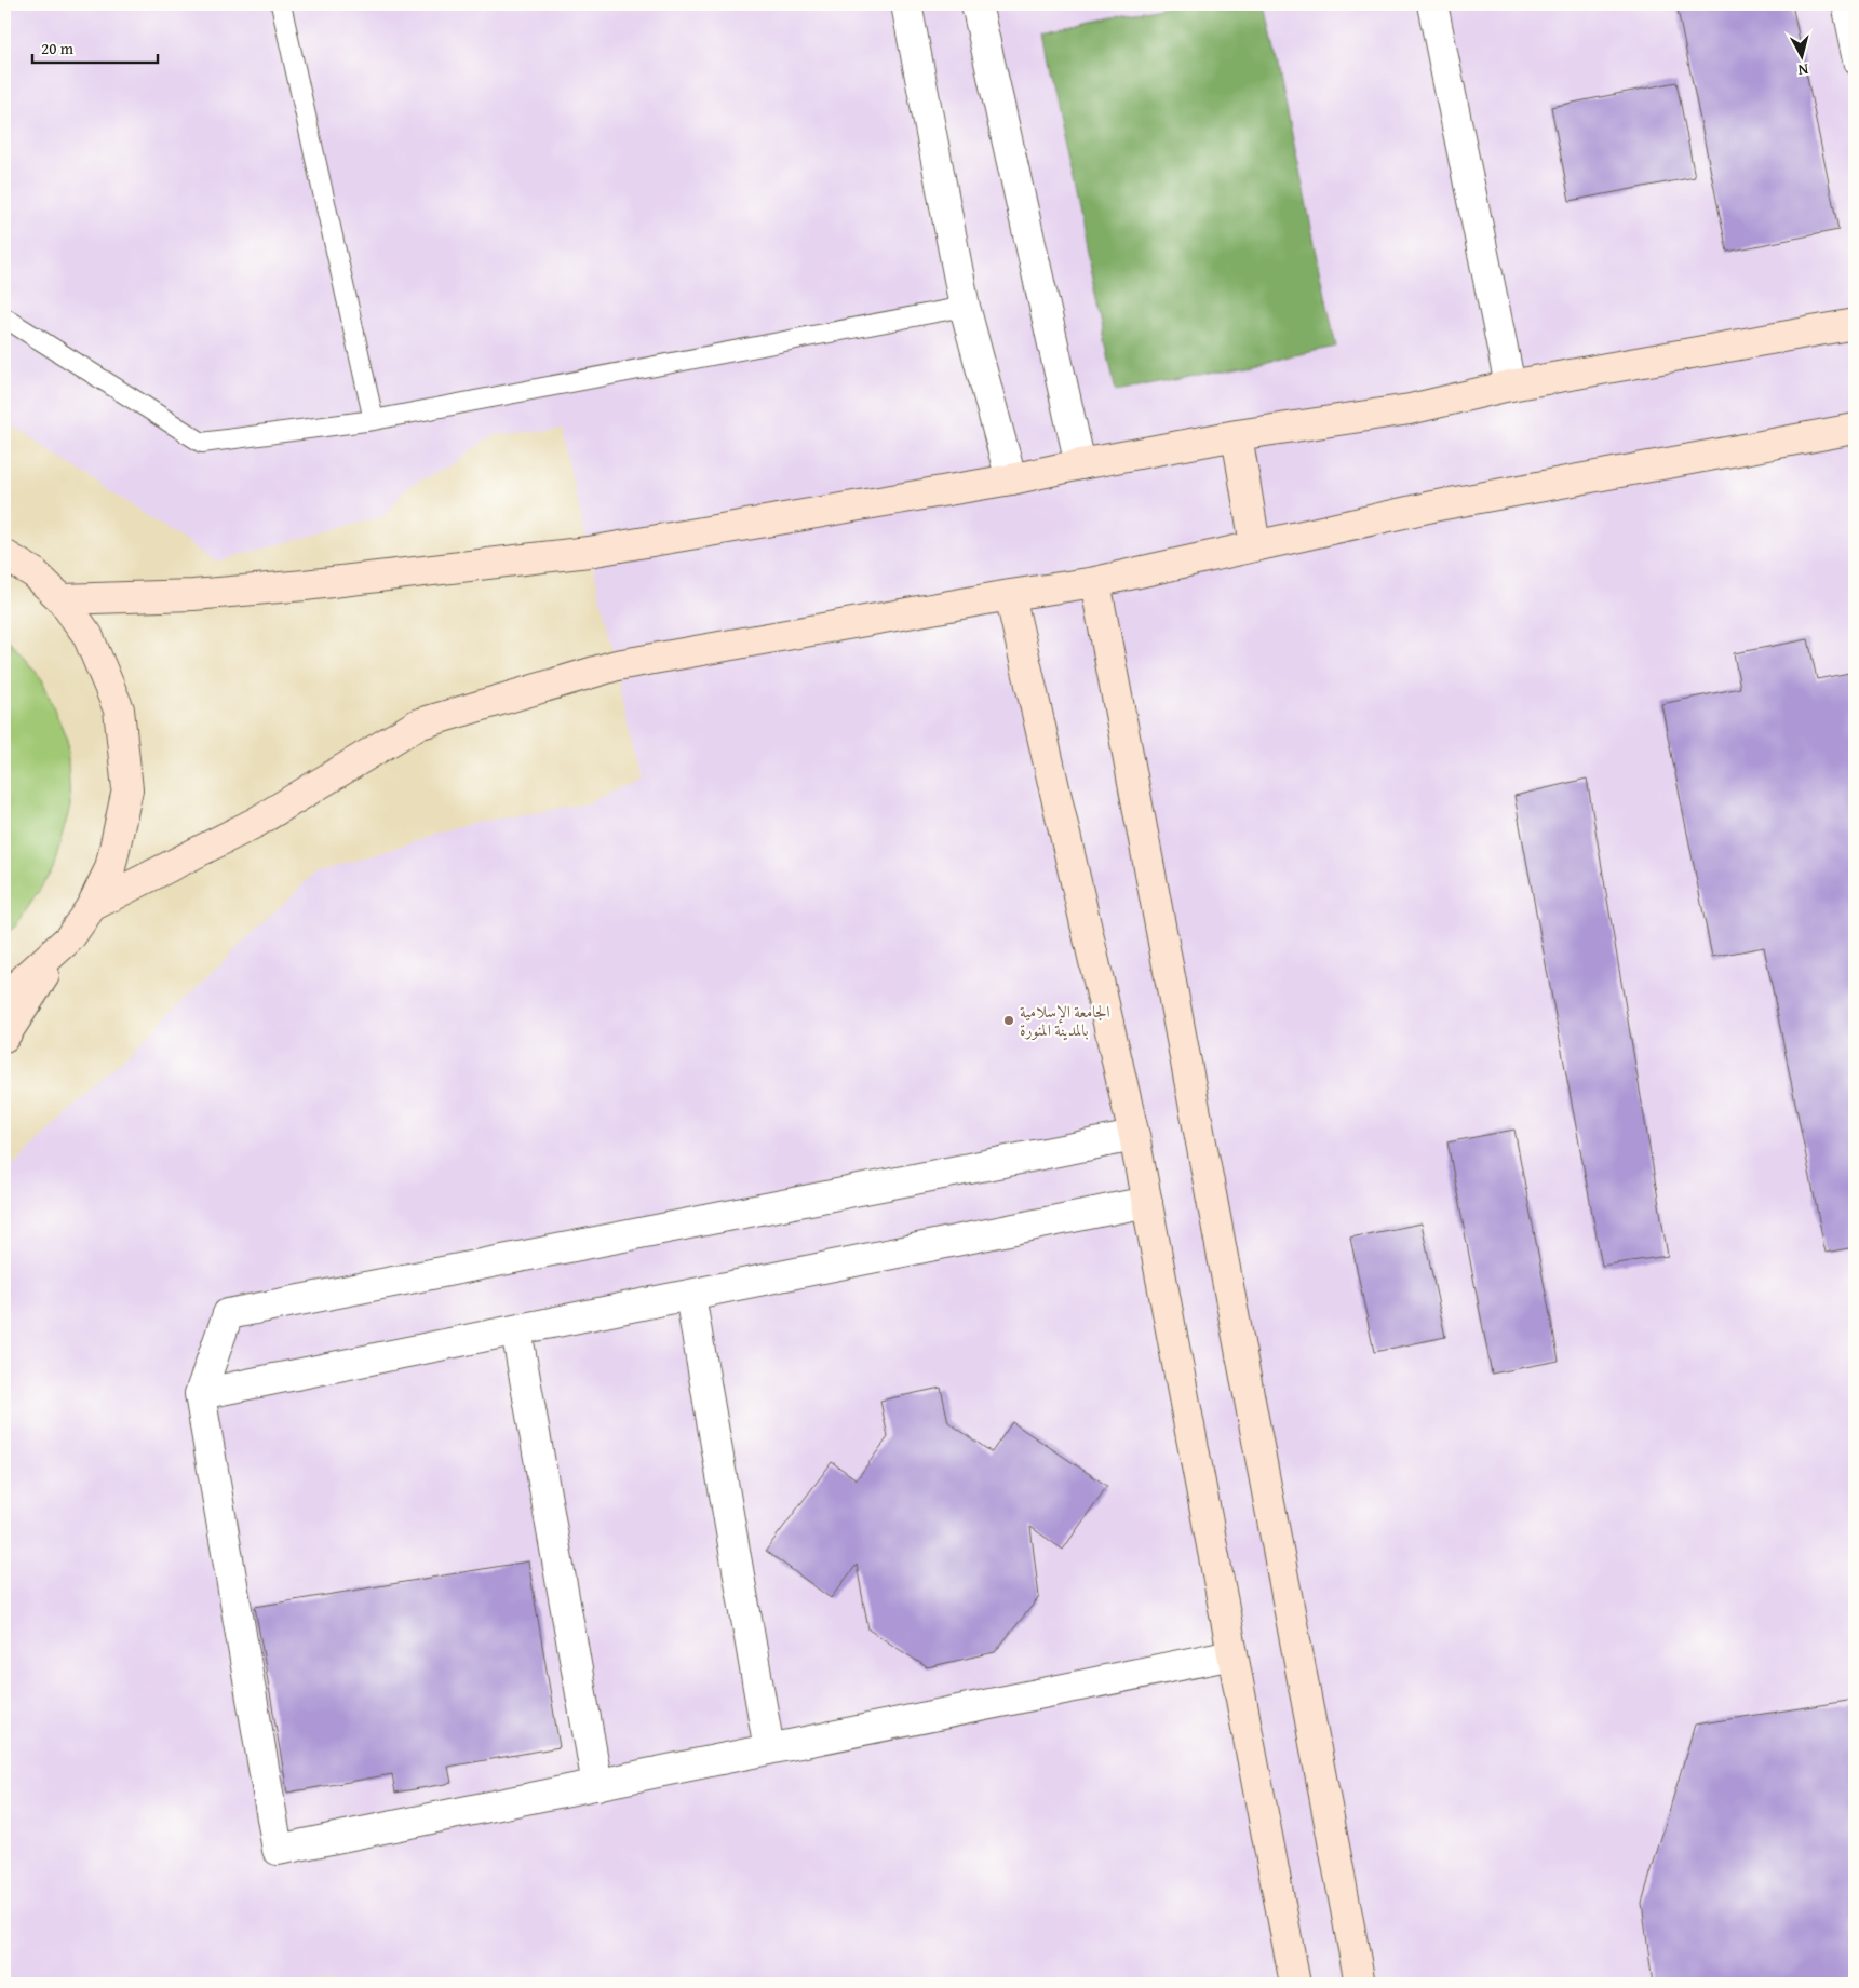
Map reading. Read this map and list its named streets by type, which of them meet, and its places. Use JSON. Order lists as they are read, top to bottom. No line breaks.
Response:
{"places":["الجامعة الإسلامية بالمدينة المنورة"],"scale_bar":"20 m","north":"bottom"}
